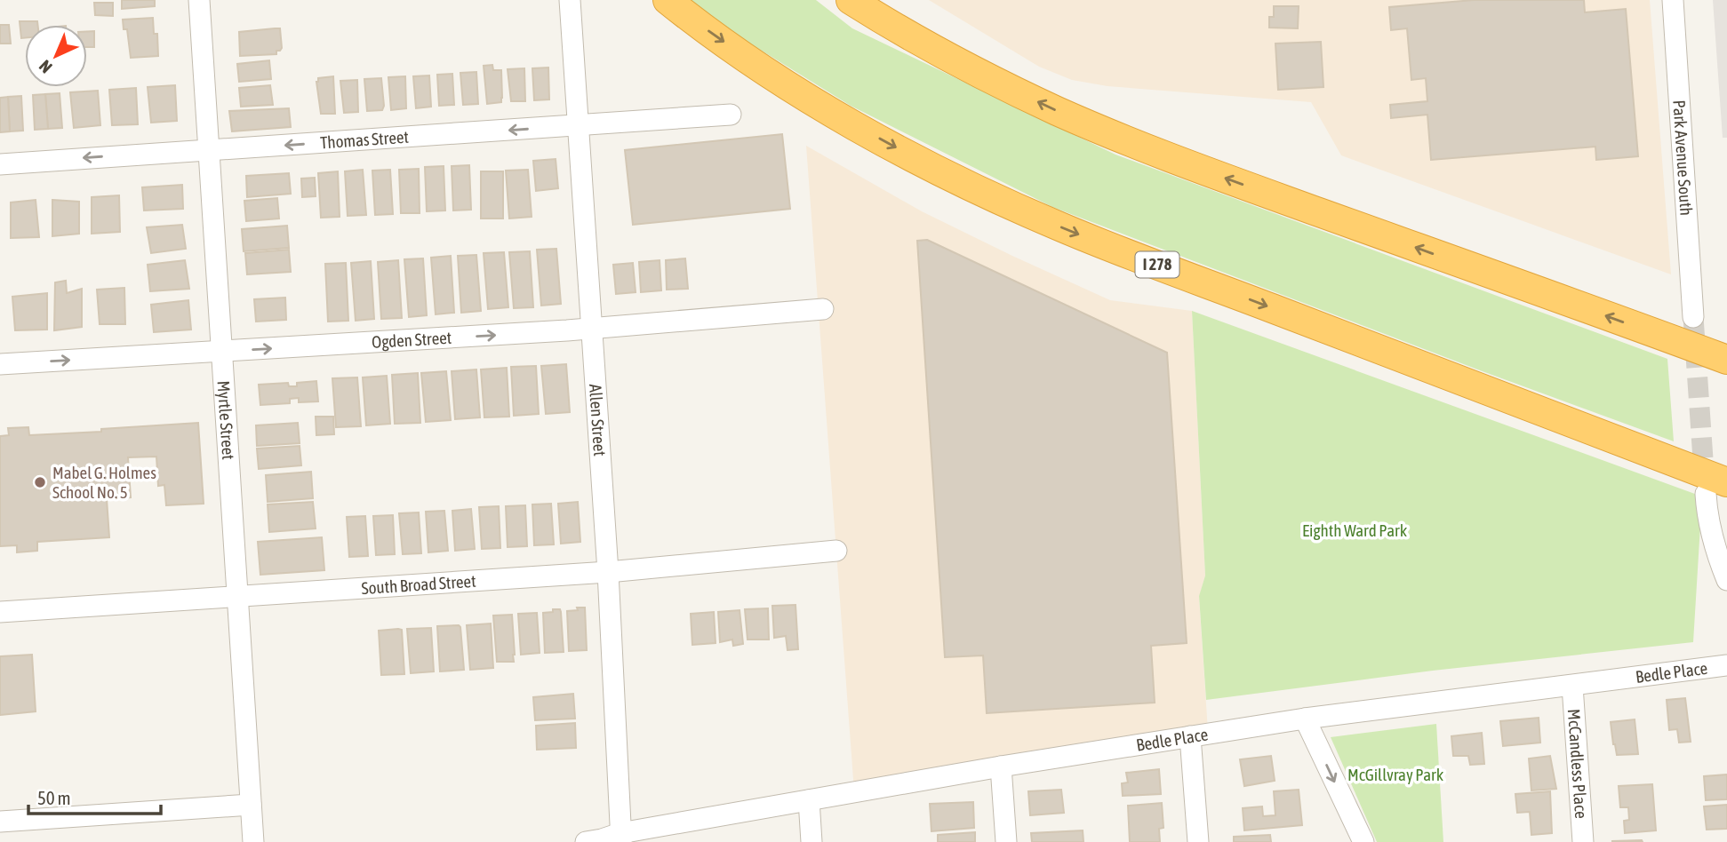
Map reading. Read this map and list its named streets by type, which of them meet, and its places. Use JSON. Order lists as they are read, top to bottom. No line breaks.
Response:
{"streets":{"highway":["I 278"],"street":["Thomas Street","Park Avenue South","Ogden Street","Myrtle Street","Allen Street","South Broad Street","Bedle Place","McCandless Place"]},"crossings":[["Thomas Street","Myrtle Street"],["Thomas Street","Allen Street"],["Ogden Street","Myrtle Street"],["Ogden Street","Allen Street"],["Myrtle Street","South Broad Street"],["Allen Street","South Broad Street"],["Allen Street","Bedle Place"],["Bedle Place","McCandless Place"]],"one_way":["Thomas Street","Ogden Street"],"parks":["Eighth Ward Park","McGillvray Park"],"places":["Mabel G. Holmes School No. 5"],"scale_bar":"50 m","north":"bottom left"}
